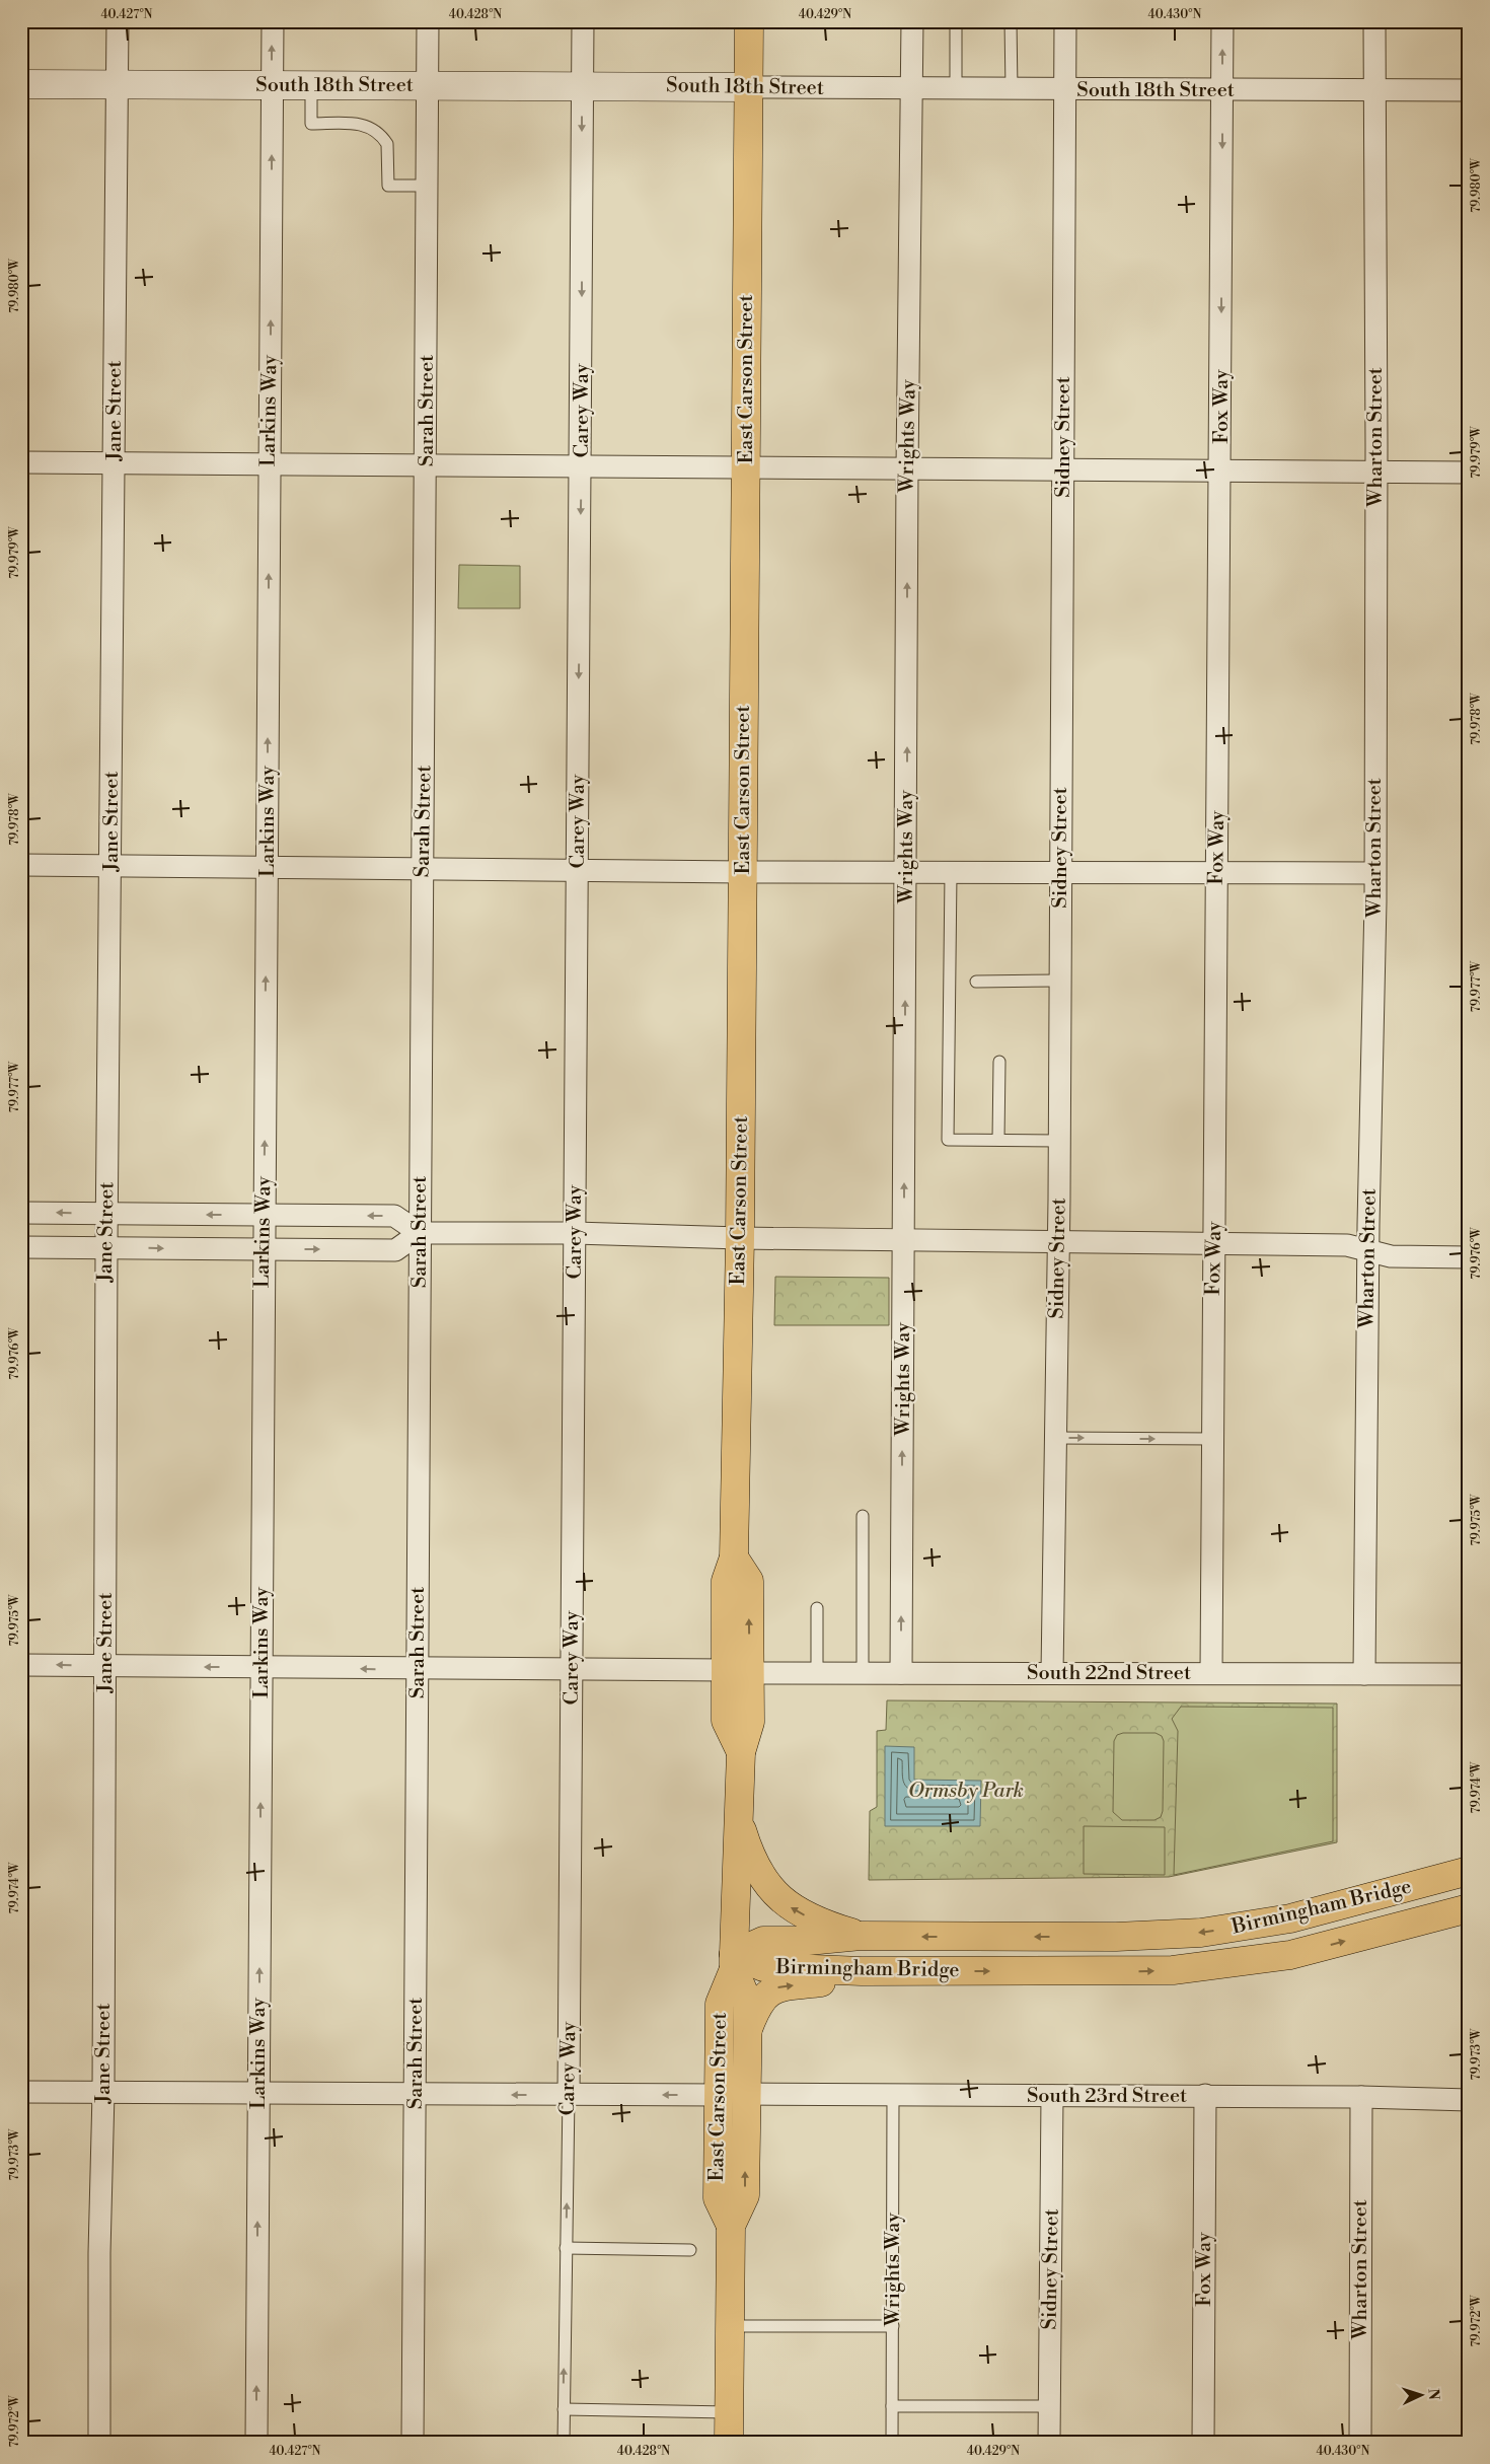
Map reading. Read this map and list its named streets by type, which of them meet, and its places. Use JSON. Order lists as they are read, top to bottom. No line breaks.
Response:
{"streets":{"main road":["South 18th Street","East Carson Street","Birmingham Bridge"],"street":["Fox Way","Jane Street","Larkins Way","Sarah Street","Carey Way","Wrights Way","Sidney Street","Wharton Street","South 22nd Street","South 23rd Street"]},"crossings":[["South 18th Street","East Carson Street"],["South 18th Street","Fox Way"],["South 18th Street","Jane Street"],["South 18th Street","Larkins Way"],["South 18th Street","Sarah Street"],["South 18th Street","Carey Way"],["South 18th Street","Wrights Way"],["South 18th Street","Sidney Street"],["South 18th Street","Wharton Street"],["East Carson Street","South 22nd Street"],["East Carson Street","Birmingham Bridge"],["East Carson Street","South 23rd Street"],["Fox Way","South 22nd Street"],["Fox Way","South 23rd Street"],["Jane Street","South 22nd Street"],["Jane Street","South 23rd Street"],["Larkins Way","South 22nd Street"],["Larkins Way","South 23rd Street"],["Sarah Street","South 22nd Street"],["Sarah Street","South 23rd Street"],["Carey Way","South 22nd Street"],["Carey Way","South 23rd Street"],["Wrights Way","South 22nd Street"],["Wrights Way","South 23rd Street"],["Sidney Street","South 22nd Street"],["Sidney Street","South 23rd Street"],["Wharton Street","South 22nd Street"],["Wharton Street","South 23rd Street"]],"one_way":["Larkins Way","Wrights Way"],"parks":["Ormsby Park"],"north":"right","coordinates":["40.427°N","40.428°N","40.429°N","40.430°N","79.980°W","79.979°W","79.978°W","79.977°W","79.976°W","79.975°W","79.974°W","79.973°W","79.972°W"]}
